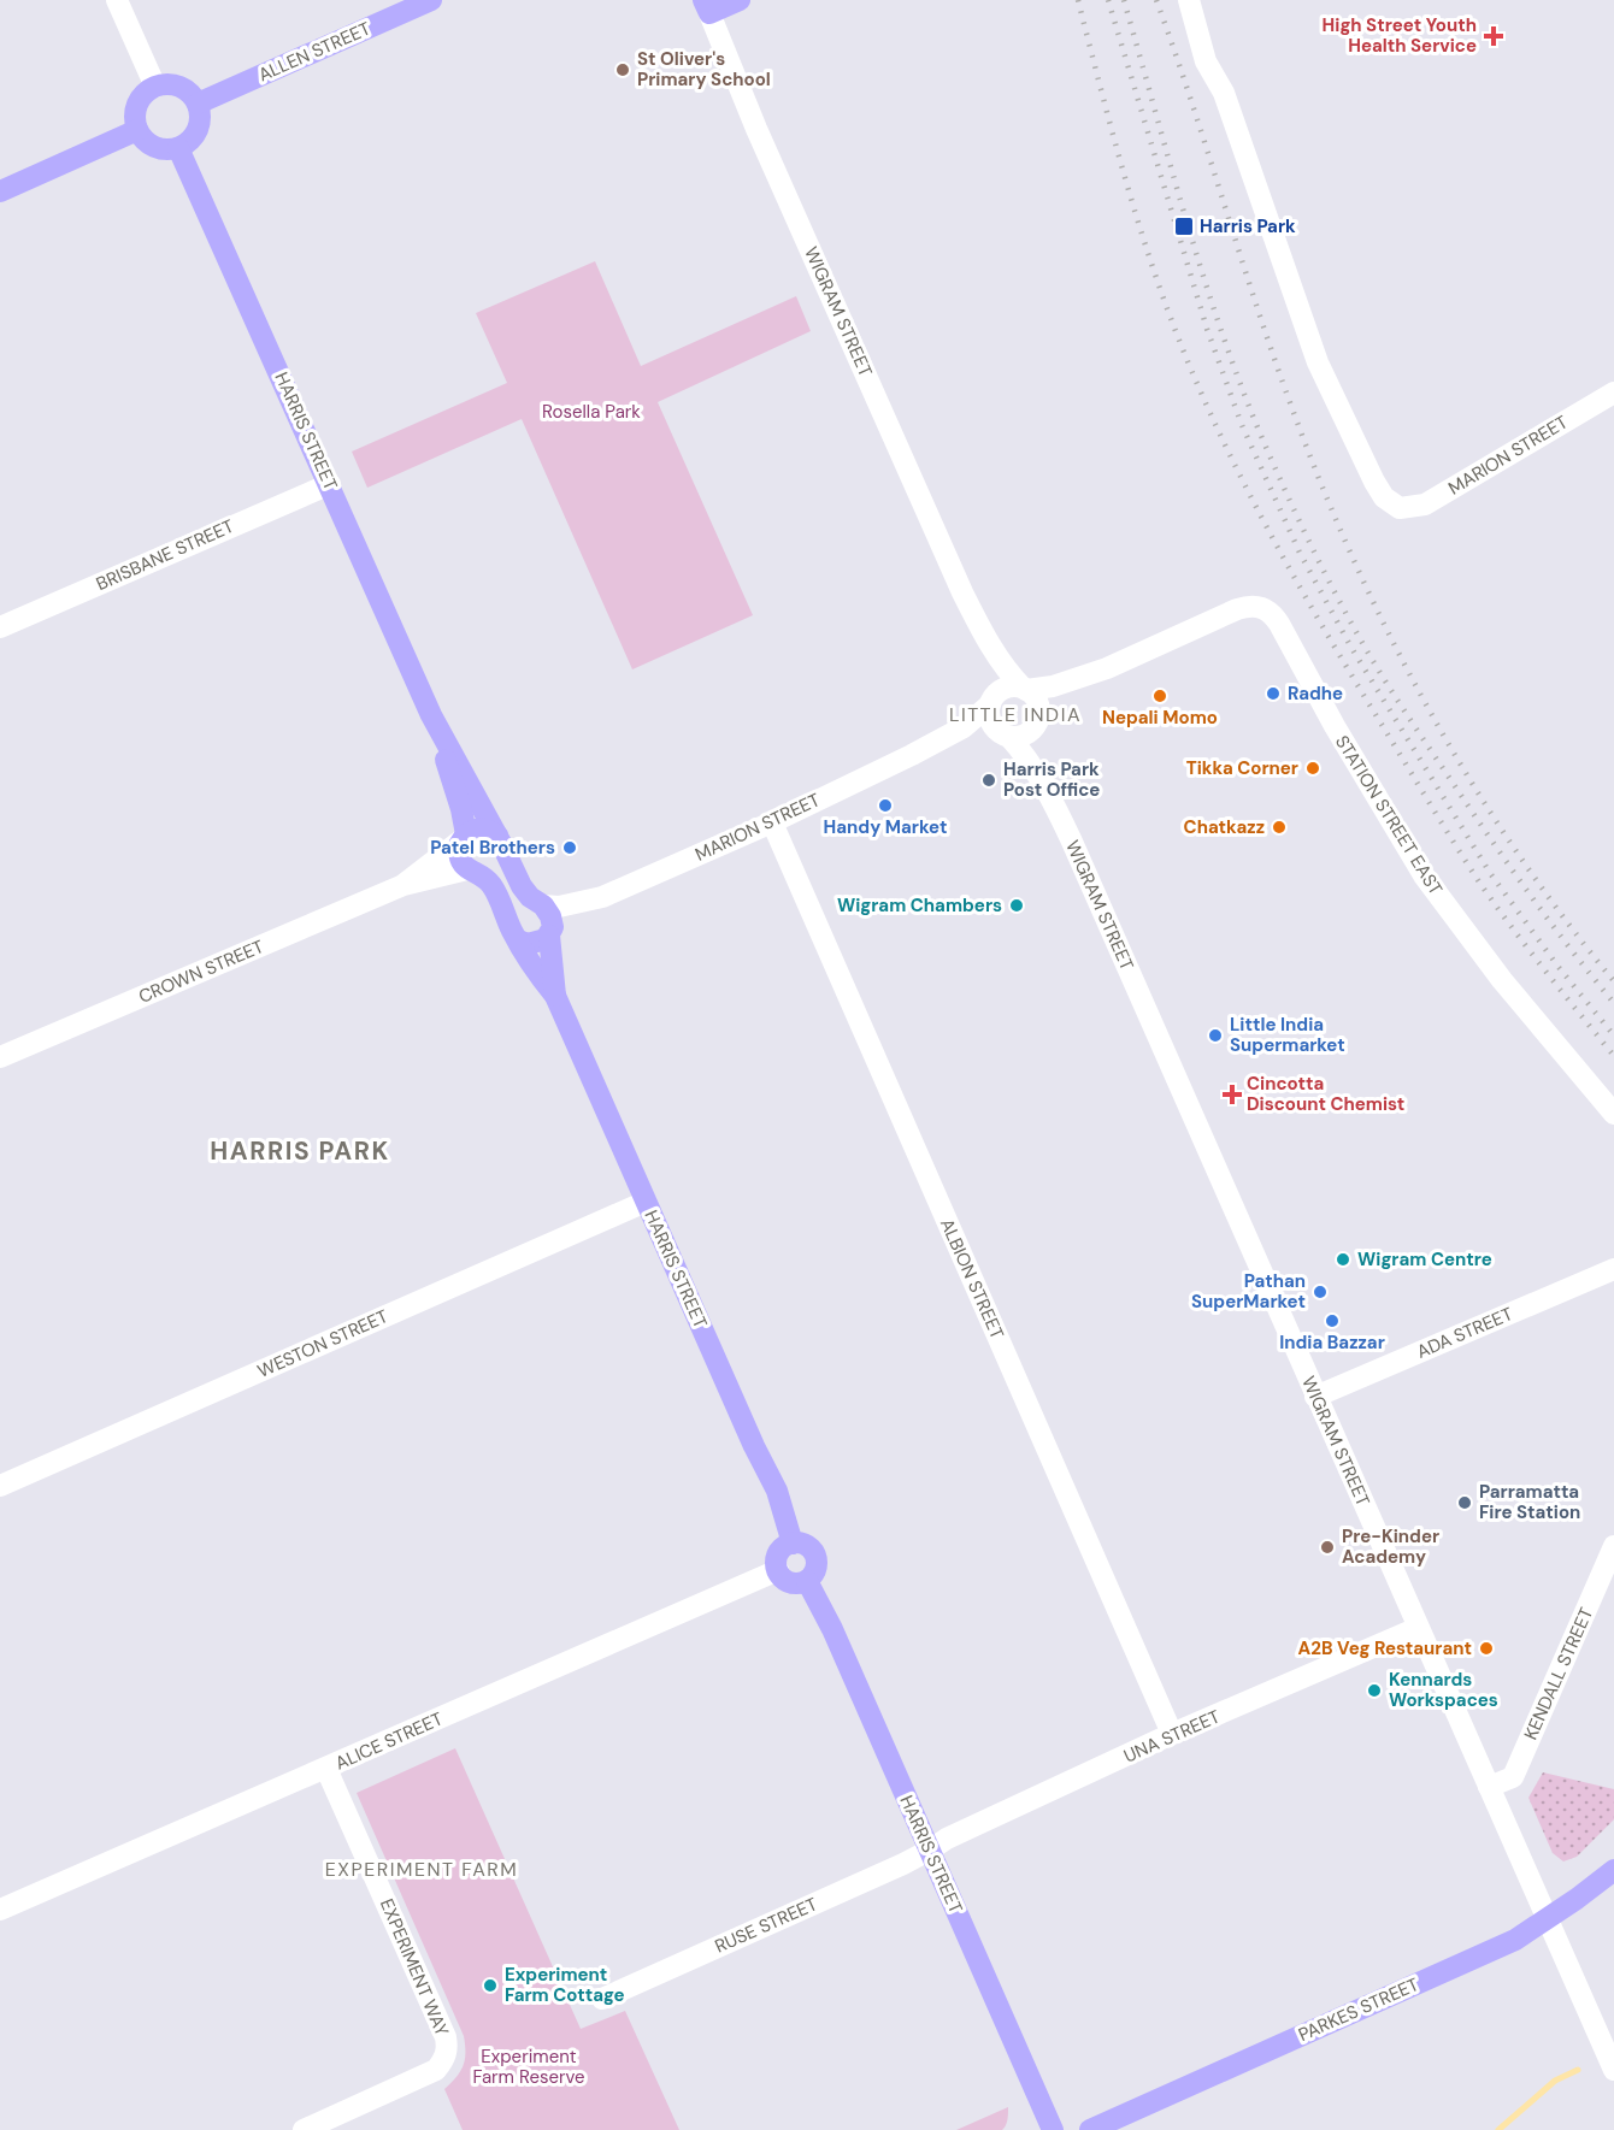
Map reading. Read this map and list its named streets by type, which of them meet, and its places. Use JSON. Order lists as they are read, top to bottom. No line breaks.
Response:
{"streets":{"main road":["ALLEN STREET","HARRIS STREET","PARKES STREET"],"street":["WIGRAM STREET","MARION STREET","BRISBANE STREET","STATION STREET EAST","CROWN STREET","ALBION STREET","ADA STREET","WESTON STREET","KENDALL STREET","UNA STREET","ALICE STREET","RUSE STREET","EXPERIMENT WAY"]},"crossings":[["ALLEN STREET","HARRIS STREET"],["WIGRAM STREET","MARION STREET"],["WIGRAM STREET","ADA STREET"],["WIGRAM STREET","KENDALL STREET"],["WIGRAM STREET","UNA STREET"],["WIGRAM STREET","PARKES STREET"],["HARRIS STREET","MARION STREET"],["HARRIS STREET","BRISBANE STREET"],["HARRIS STREET","CROWN STREET"],["HARRIS STREET","WESTON STREET"],["HARRIS STREET","UNA STREET"],["HARRIS STREET","ALICE STREET"],["HARRIS STREET","RUSE STREET"],["MARION STREET","ALBION STREET"],["ALBION STREET","UNA STREET"],["UNA STREET","RUSE STREET"],["ALICE STREET","EXPERIMENT WAY"]],"districts":["LITTLE INDIA","HARRIS PARK","EXPERIMENT FARM"],"parks":["Rosella Park","Experiment Farm Reserve"],"places":{"health":["High Street Youth Health Service","Cincotta Discount Chemist"],"other":["St Oliver's Primary School","Radhe","Nepali Momo","Tikka Corner","Harris Park Post Office","Handy Market","Chatkazz","Patel Brothers","Wigram Chambers","Little India Supermarket","Wigram Centre","Pathan SuperMarket","India Bazzar","Parramatta Fire Station","Pre-Kinder Academy","A2B Veg Restaurant","Kennards Workspaces","Experiment Farm Cottage"],"transit":["Harris Park"]}}
